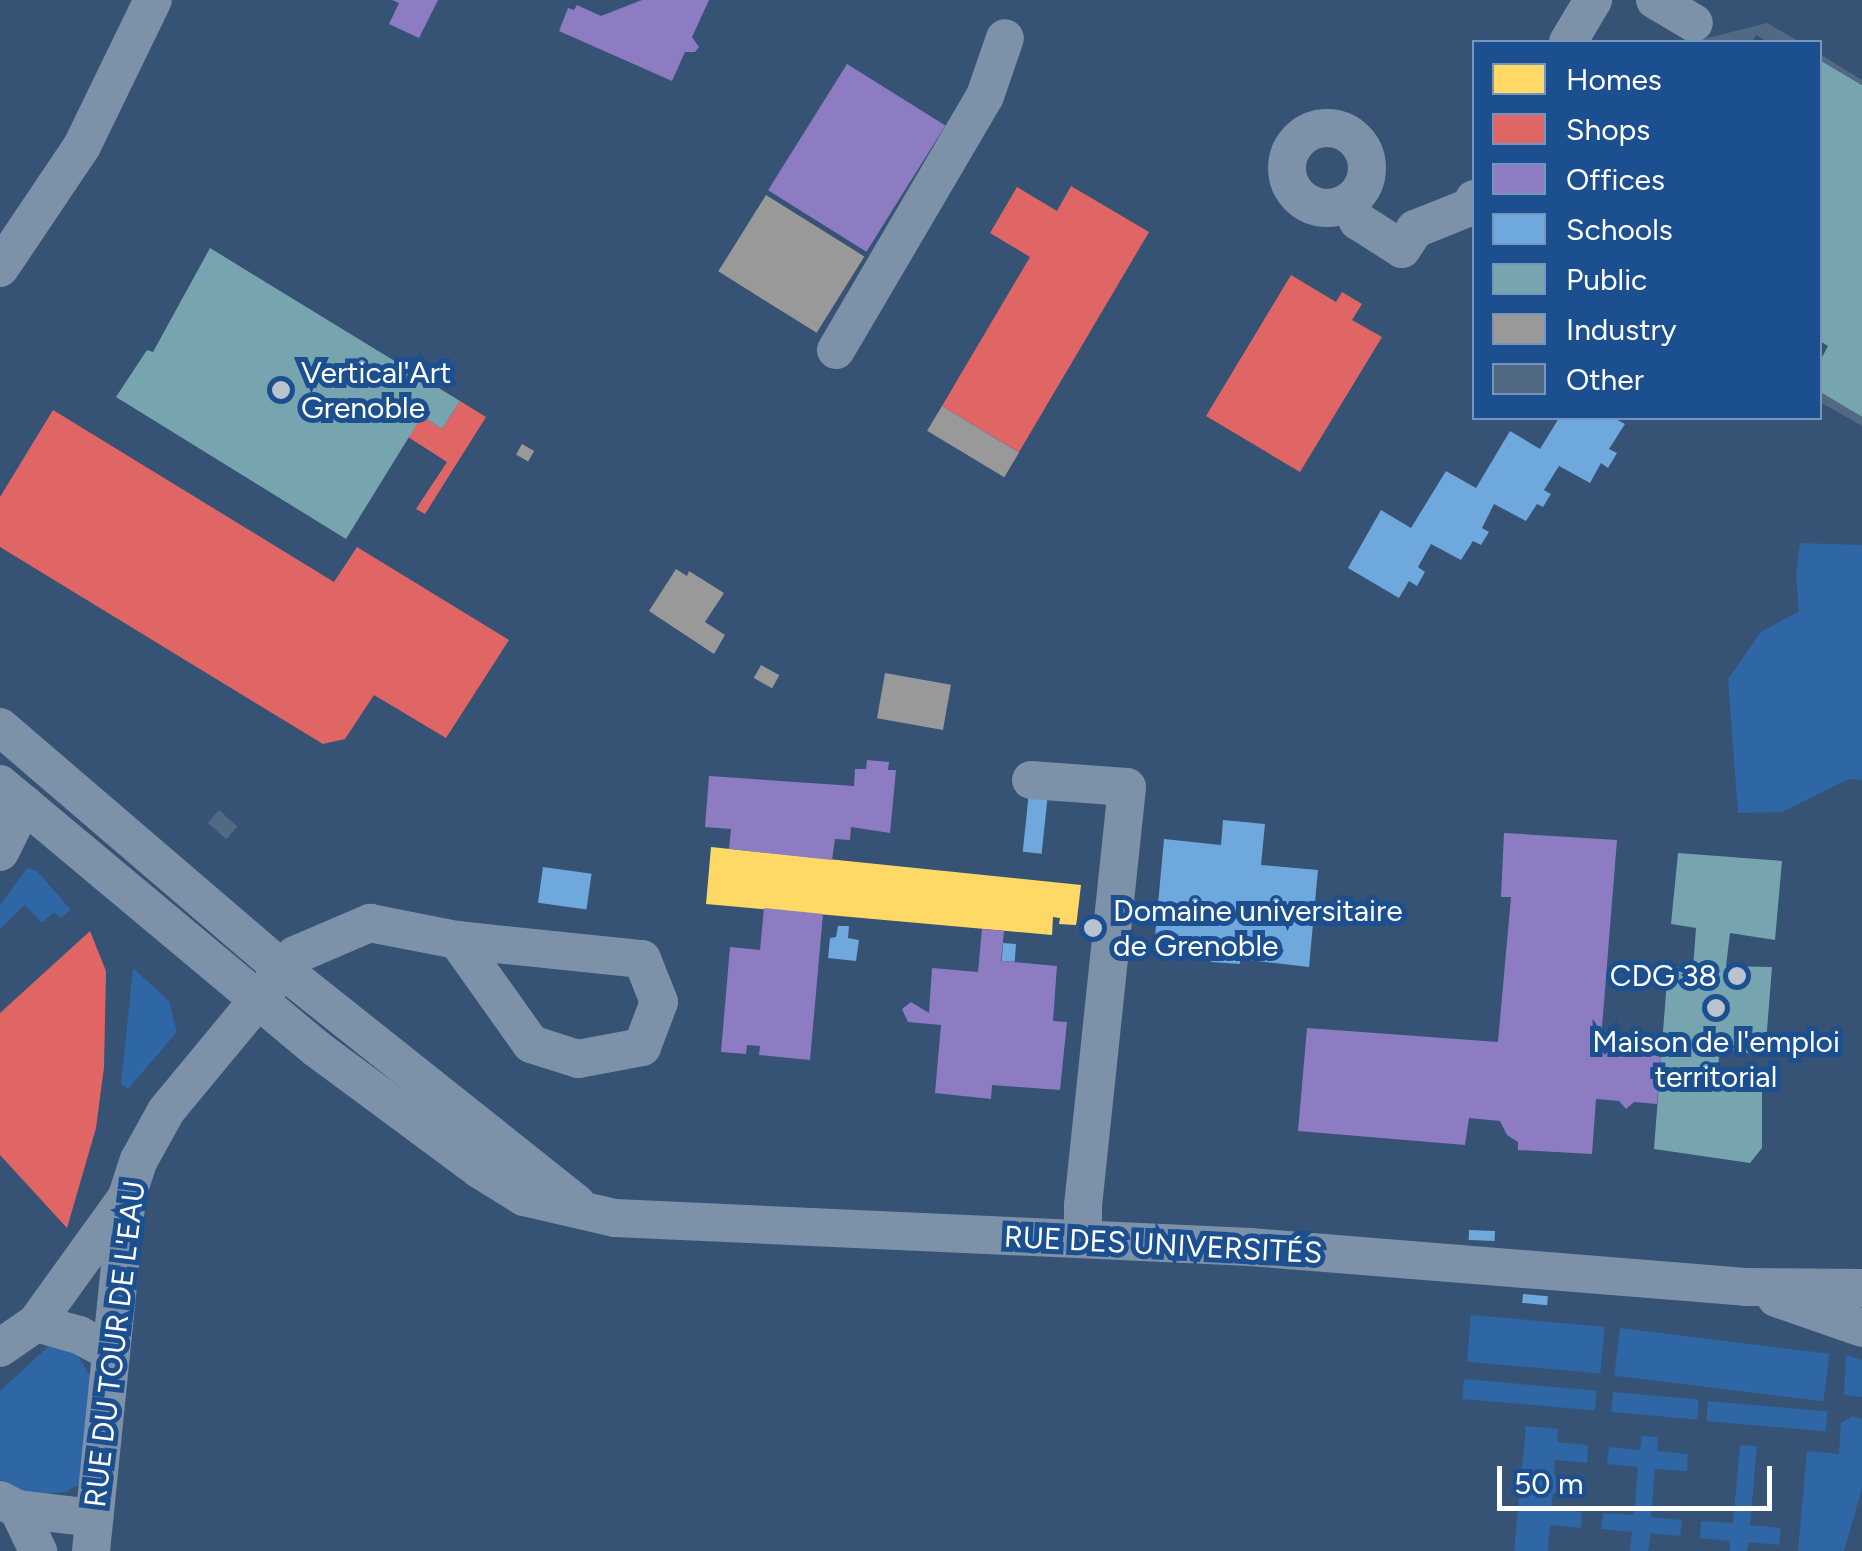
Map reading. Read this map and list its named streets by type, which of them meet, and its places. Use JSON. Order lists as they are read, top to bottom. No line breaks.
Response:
{"streets":{"street":["RUE DES UNIVERSITÉS","RUE DU TOUR DE L'EAU"]},"crossings":[["RUE DES UNIVERSITÉS","RUE DU TOUR DE L'EAU"]],"places":["Vertical'Art Grenoble","Domaine universitaire de Grenoble","CDG 38","Maison de l'emploi territorial"],"legend":["Homes","Shops","Offices","Schools","Public","Industry","Other"],"scale_bar":"50 m"}
